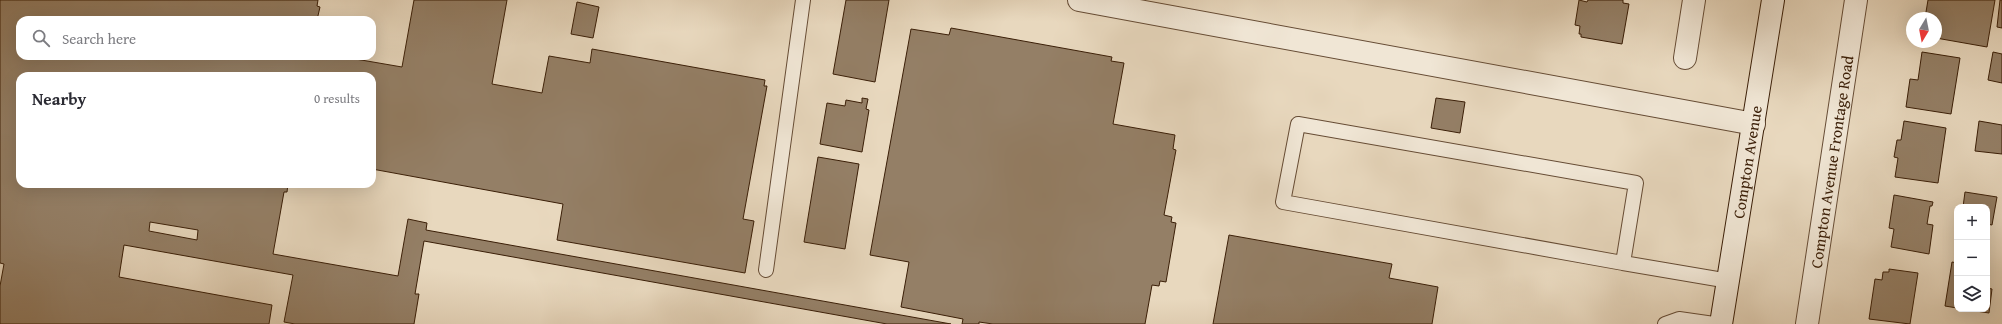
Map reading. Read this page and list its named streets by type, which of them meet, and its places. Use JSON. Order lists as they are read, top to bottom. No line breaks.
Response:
{"streets":{"street":["Compton Avenue","Compton Avenue Frontage Road"]},"north":"bottom","page":{"search":"Search here","heading":["Nearby","0 results"],"map_buttons":["+","−"]}}
